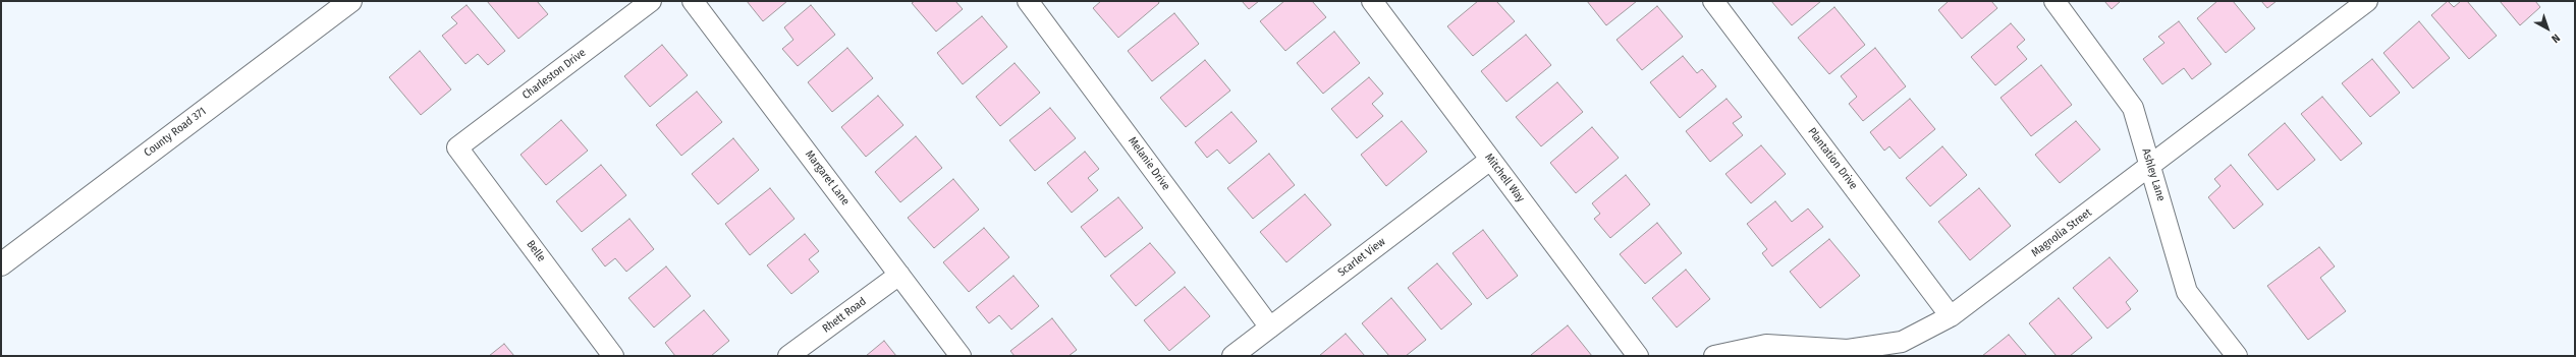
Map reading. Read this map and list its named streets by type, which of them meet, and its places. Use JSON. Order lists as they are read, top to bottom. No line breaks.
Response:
{"streets":{"street":["Charleston Drive","County Road 371","Plantation Drive","Melanie Drive","Ashley Lane","Margaret Lane","Mitchell Way","Magnolia Street","Belle","Scarlet View","Rhett Road"]},"crossings":[["Charleston Drive","Belle"],["Plantation Drive","Magnolia Street"],["Melanie Drive","Scarlet View"],["Ashley Lane","Magnolia Street"],["Margaret Lane","Rhett Road"],["Mitchell Way","Scarlet View"]],"north":"bottom right"}
